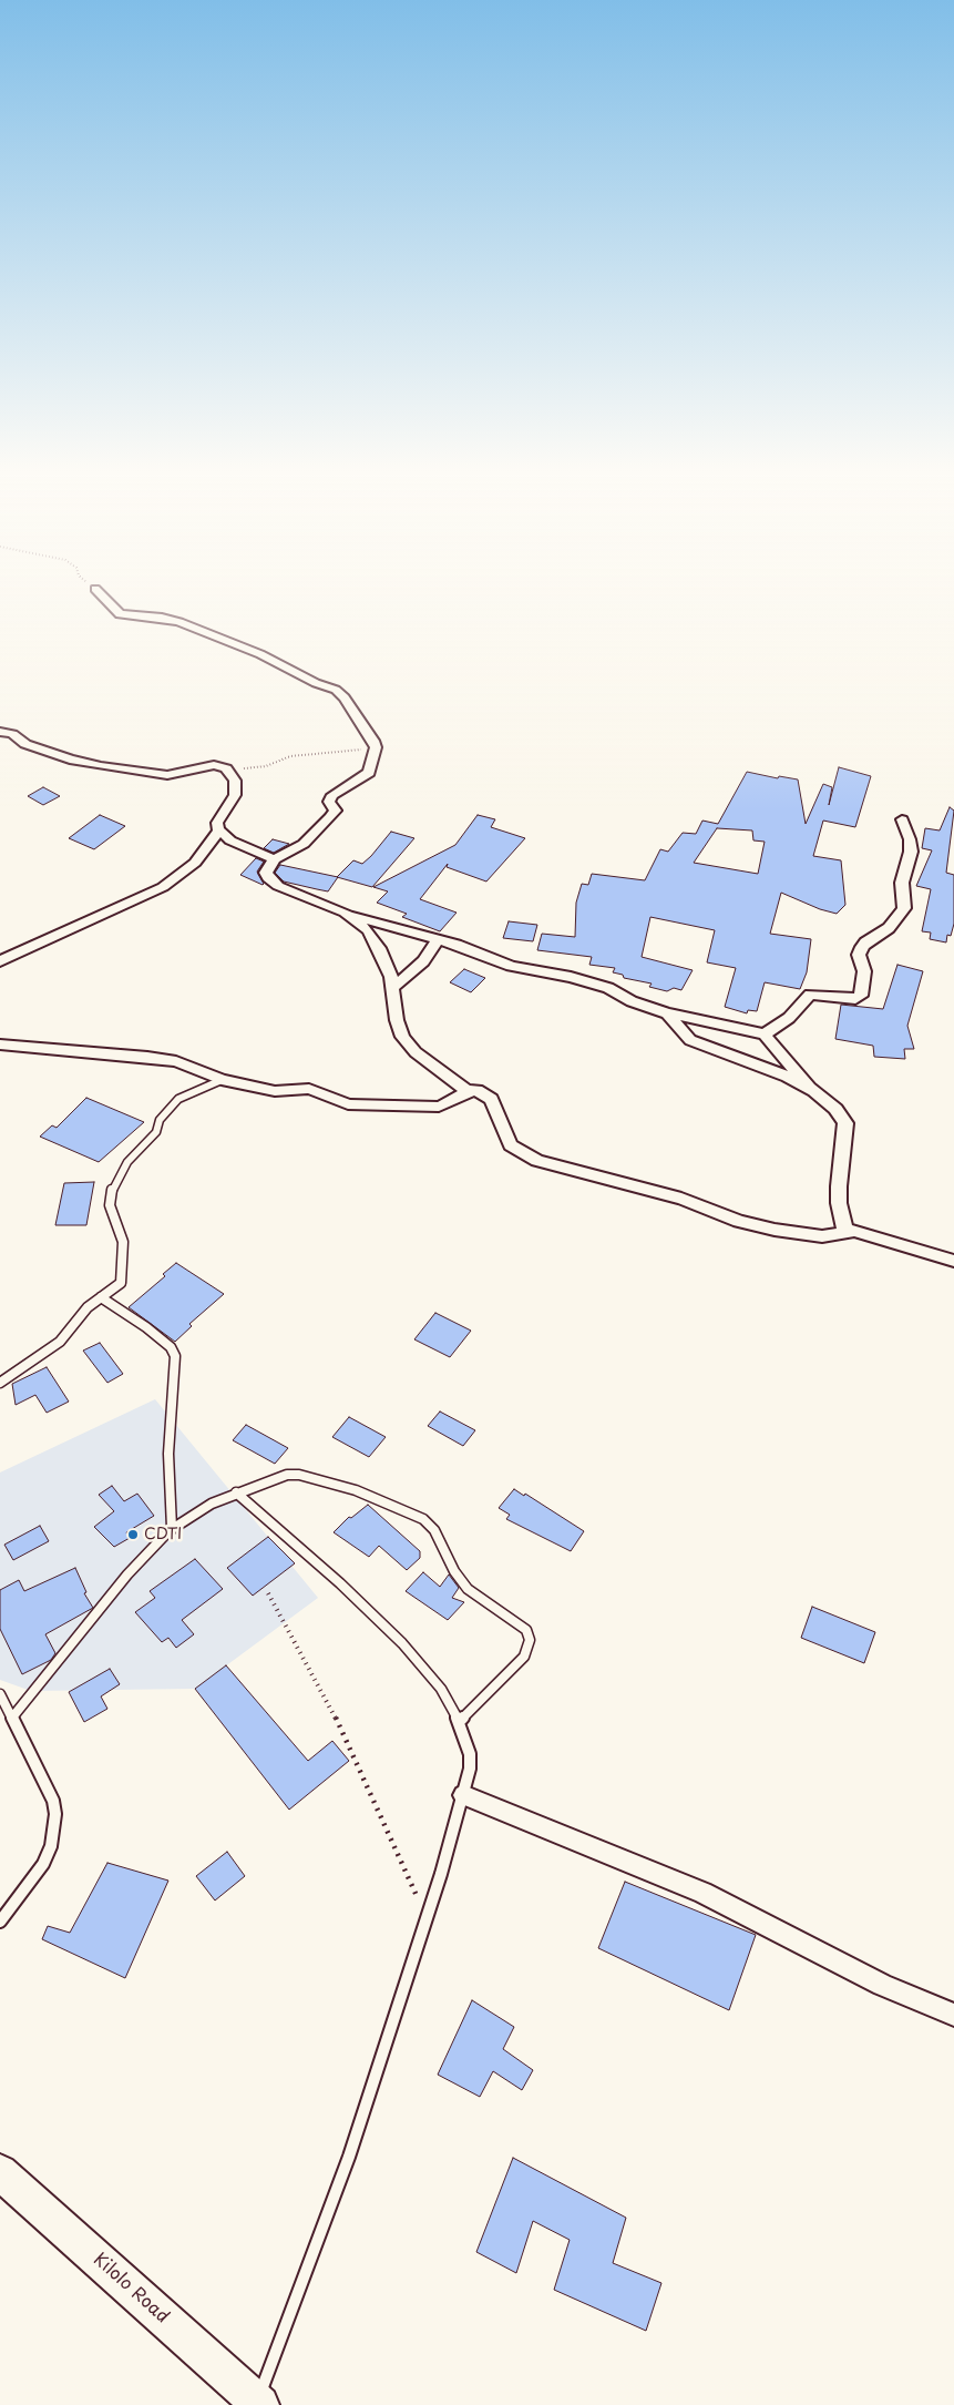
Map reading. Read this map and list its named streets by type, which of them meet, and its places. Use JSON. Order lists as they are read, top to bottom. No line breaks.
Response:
{"streets":{"main road":["Kilolo Road"]},"places":["CDTI"]}
